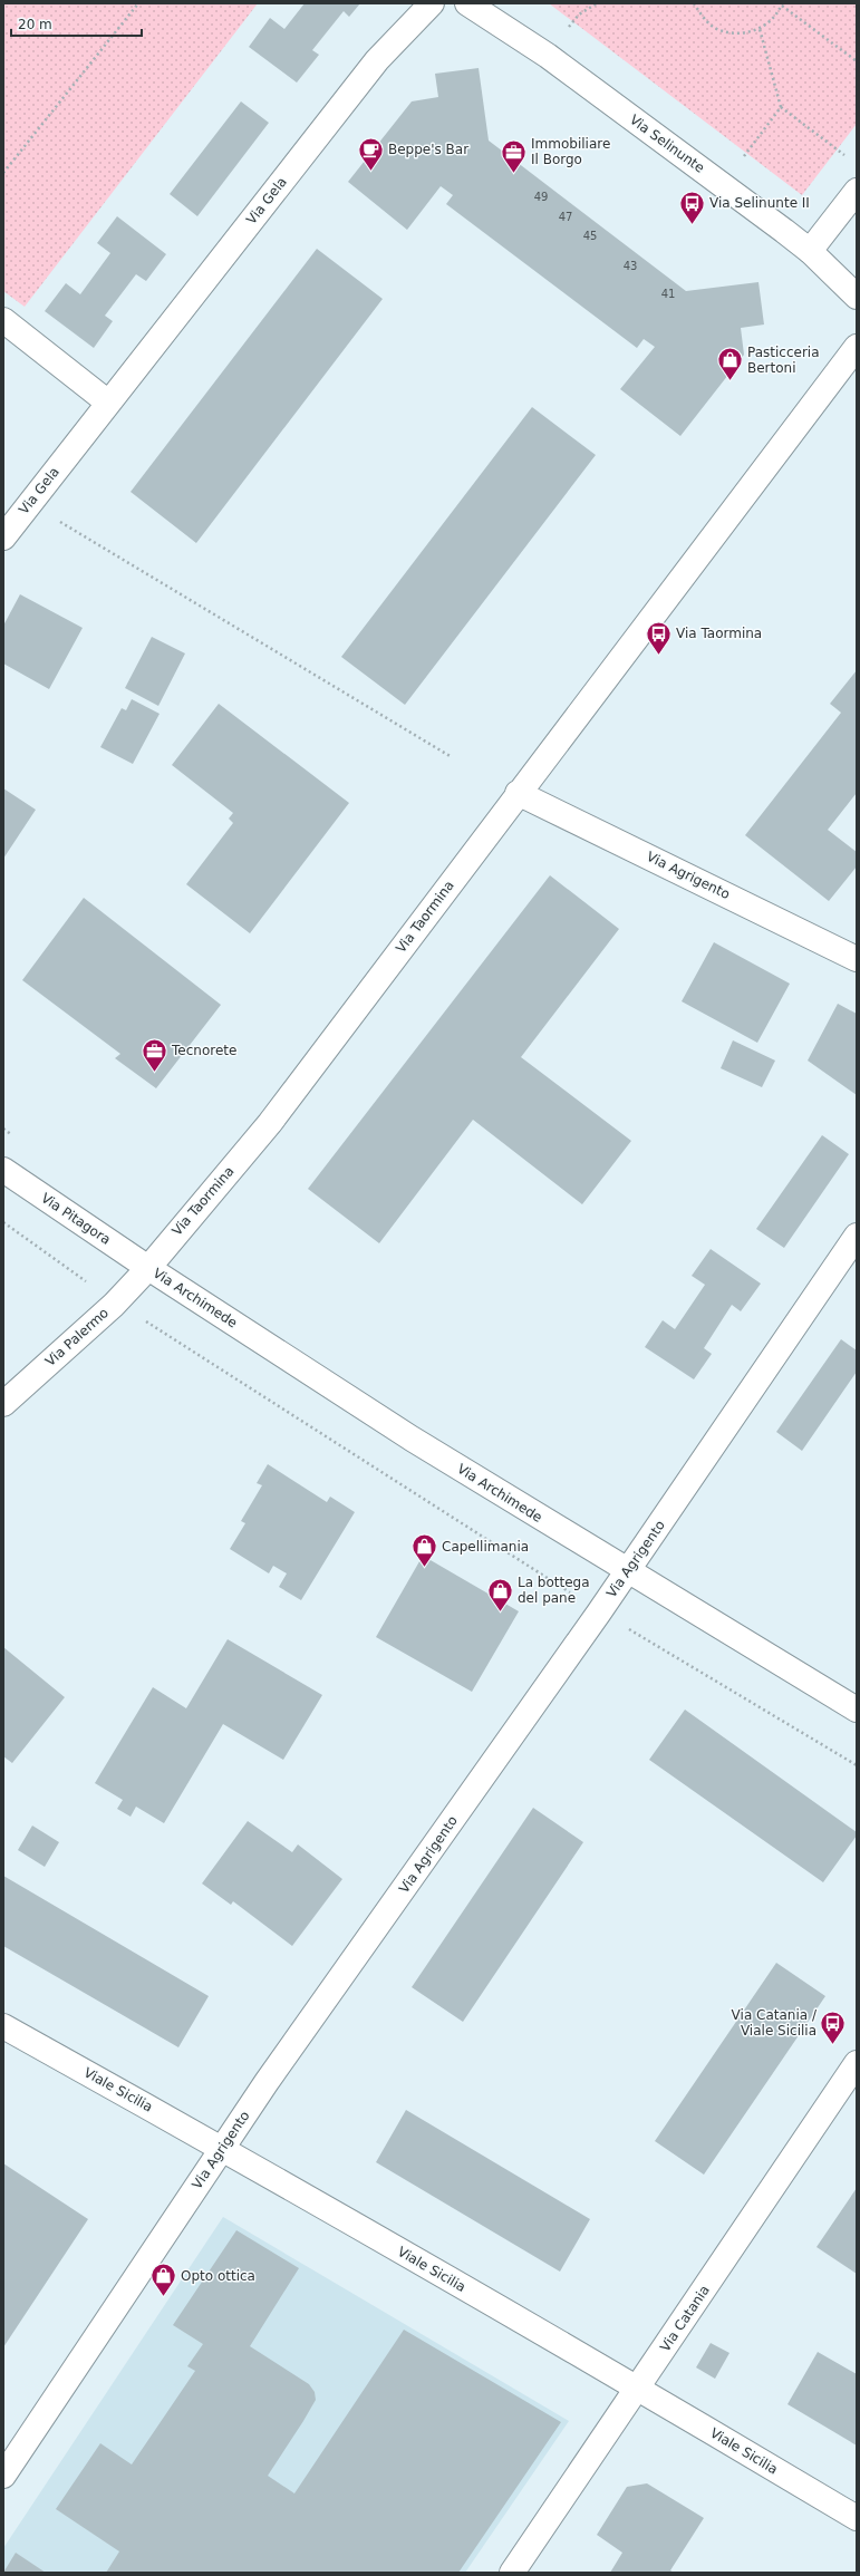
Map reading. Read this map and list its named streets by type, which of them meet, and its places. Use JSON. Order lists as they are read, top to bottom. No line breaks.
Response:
{"streets":{"street":["Via Selinunte","Via Gela","Via Agrigento","Via Taormina","Via Pitagora","Via Archimede","Via Palermo","Viale Sicilia","Via Catania"]},"crossings":[["Via Agrigento","Via Taormina"],["Via Agrigento","Via Archimede"],["Via Agrigento","Viale Sicilia"],["Via Taormina","Via Pitagora"],["Via Taormina","Via Archimede"],["Via Taormina","Via Palermo"],["Via Pitagora","Via Archimede"],["Via Pitagora","Via Palermo"],["Via Archimede","Via Palermo"],["Viale Sicilia","Via Catania"]],"places":{"cafe":["Beppe's Bar"],"office":["Immobiliare Il Borgo","Tecnorete"],"bus stop":["Via Selinunte II","Via Taormina","Via Catania / Viale Sicilia"],"shop":["Pasticceria Bertoni","Capellimania","La bottega del pane","Opto ottica"]},"house_numbers":["49","47","45","43","41"],"scale_bar":"20 m"}
